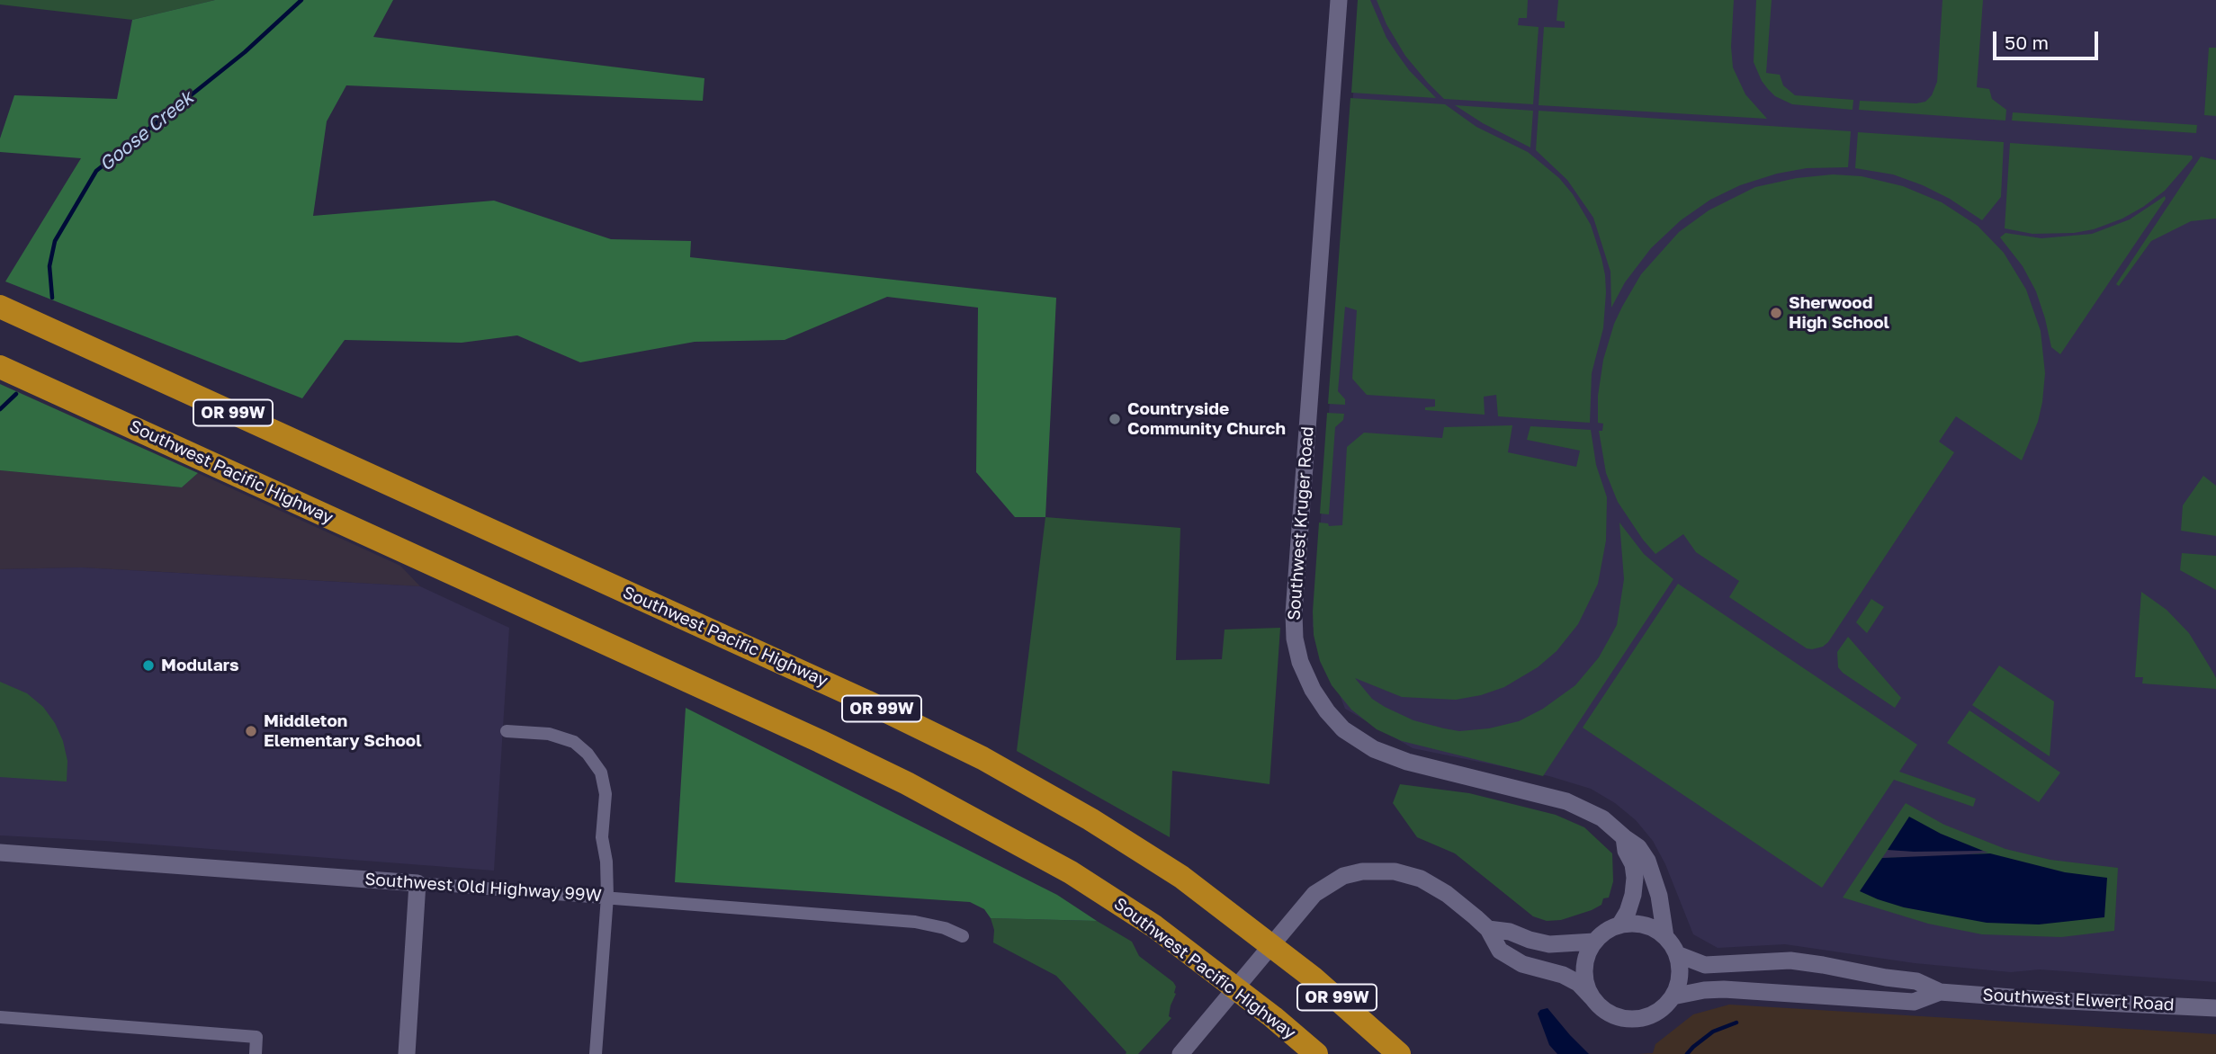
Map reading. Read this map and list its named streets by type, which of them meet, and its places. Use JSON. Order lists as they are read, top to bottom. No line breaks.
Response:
{"streets":{"highway":["OR 99W","Southwest Pacific Highway"],"street":["Southwest Kruger Road","Southwest Old Highway 99W","Southwest Elwert Road"]},"crossings":[["Southwest Kruger Road","Southwest Elwert Road"]],"water":["Goose Creek"],"places":["Sherwood High School","Countryside Community Church","Modulars","Middleton Elementary School"],"scale_bar":"50 m"}
